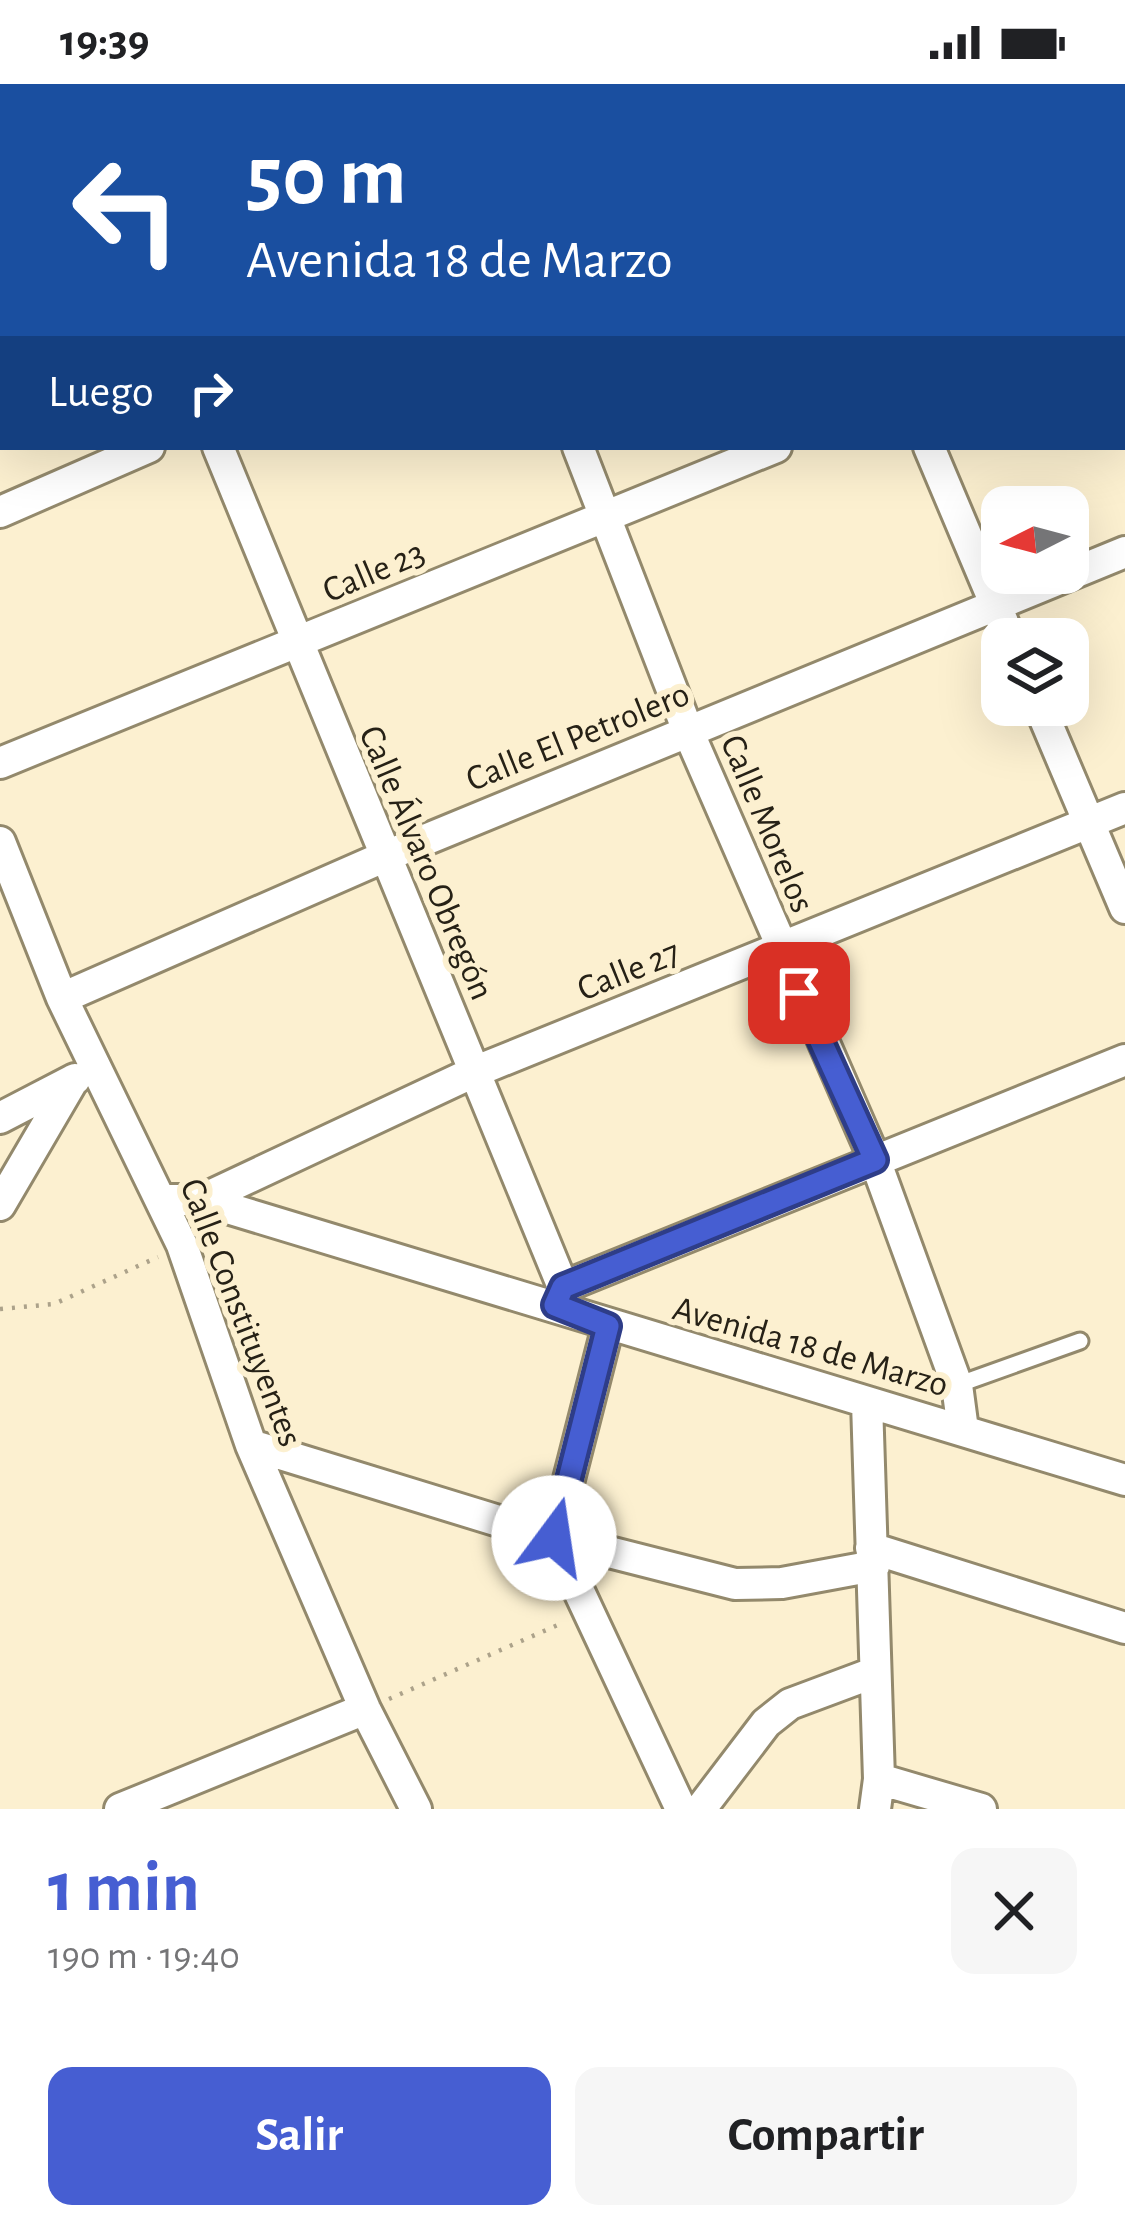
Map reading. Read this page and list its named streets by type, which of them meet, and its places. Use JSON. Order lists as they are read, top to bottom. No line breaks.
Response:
{"streets":{"street":["Calle 23","Calle El Petrolero","Calle Morelos","Calle Álvaro Obregón","Calle 27","Calle Constituyentes","Avenida 18 de Marzo"]},"crossings":[["Calle 23","Calle Morelos"],["Calle 23","Calle Álvaro Obregón"],["Calle El Petrolero","Calle Morelos"],["Calle El Petrolero","Calle Álvaro Obregón"],["Calle El Petrolero","Calle Constituyentes"],["Calle Morelos","Calle 27"],["Calle Morelos","Avenida 18 de Marzo"],["Calle Álvaro Obregón","Calle 27"],["Calle Álvaro Obregón","Avenida 18 de Marzo"],["Calle 27","Calle Constituyentes"],["Calle 27","Avenida 18 de Marzo"]],"north":"left","page":{"status":"19:39","turn":["50 m","Avenida 18 de Marzo"],"then":"Luego","heading":["1 min","190 m · 19:40"],"buttons":["Salir","Compartir"]}}
